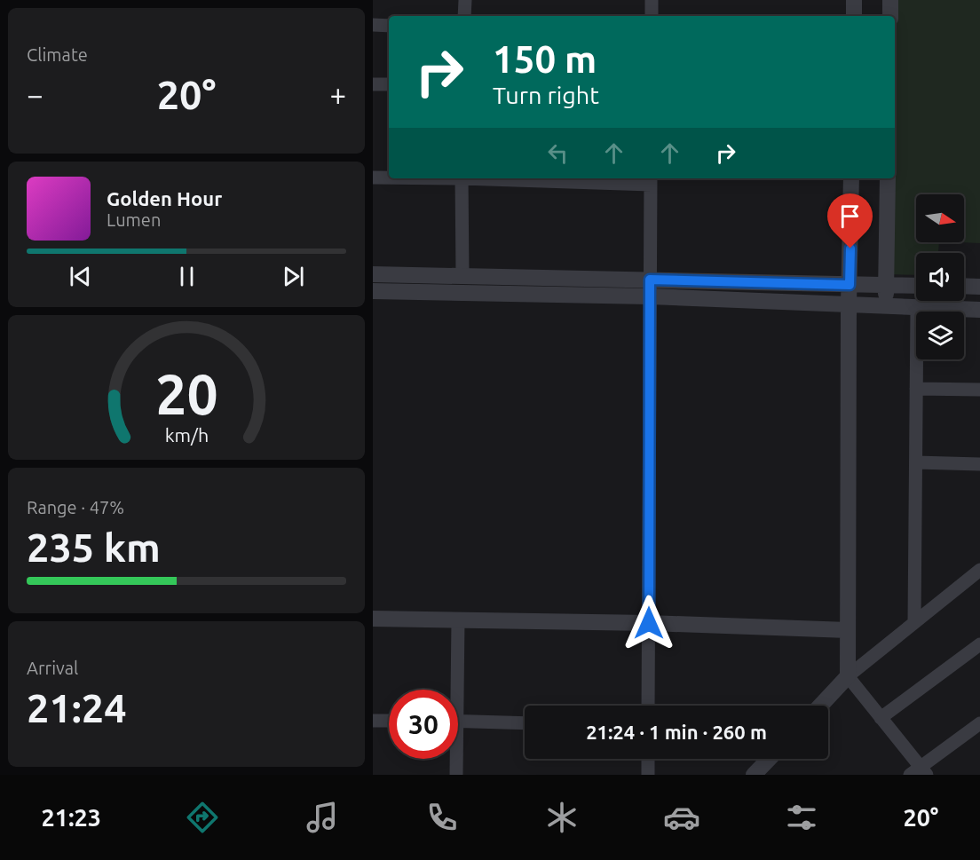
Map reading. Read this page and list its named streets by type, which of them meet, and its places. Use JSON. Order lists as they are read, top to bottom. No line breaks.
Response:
{"north":"right","page":{"tile":["Climate",["Range · 47%","235 km"],["Arrival","21:24"]],"turn":["150 m","Turn right"],"heat":["−","20°","+"],"song":["Golden Hour","Lumen"],"limit":"30","trip":"21:24 · 1 min · 260 m","tabs":["21:23","20°"],"gauge":["20","km/h"]}}
